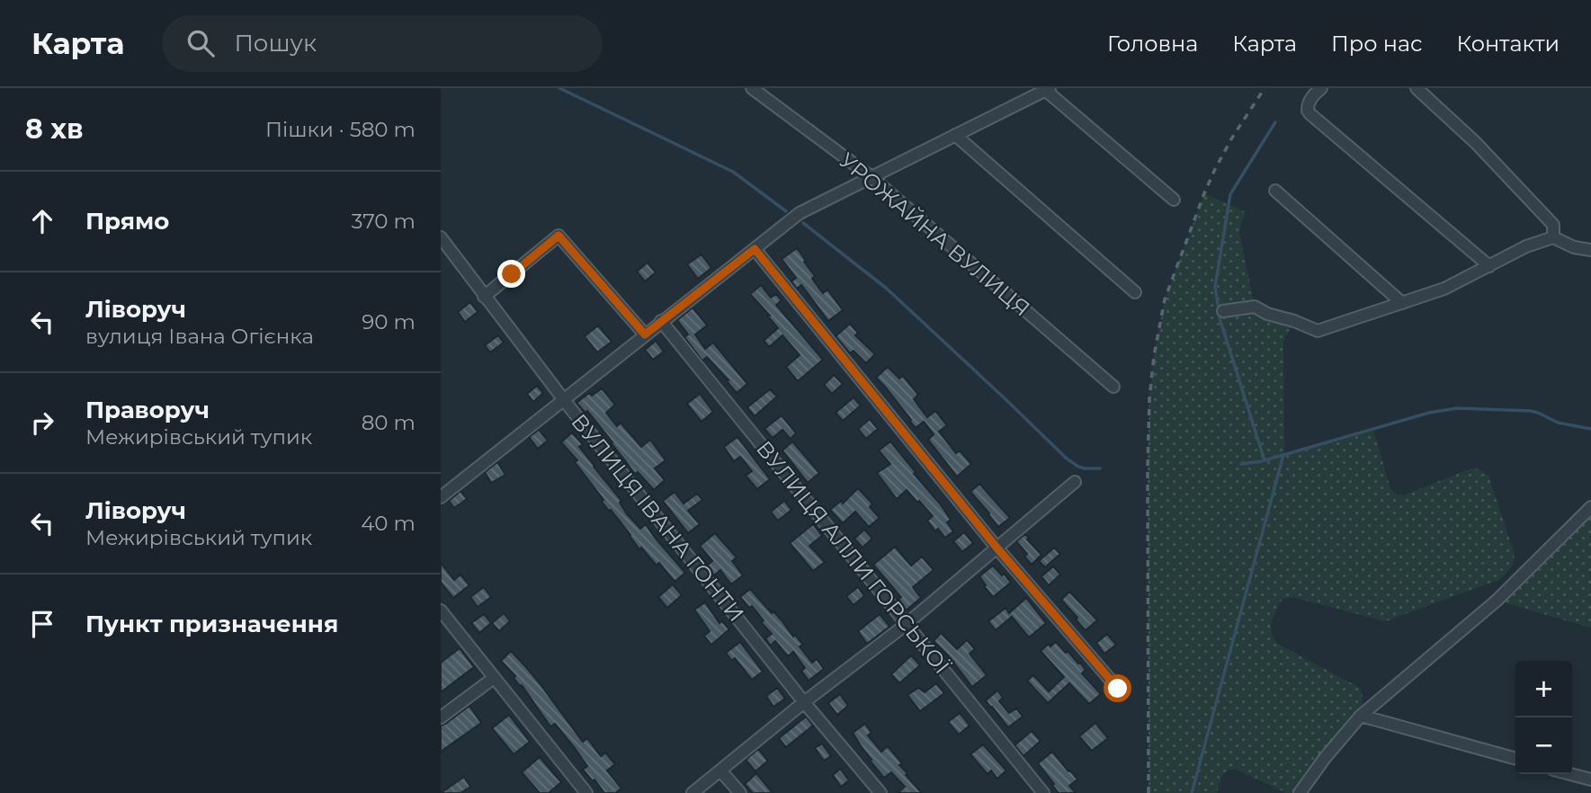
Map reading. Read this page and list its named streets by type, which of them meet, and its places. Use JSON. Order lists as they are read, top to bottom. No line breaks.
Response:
{"streets":{"street":["УРОЖАЙНА ВУЛИЦЯ","ВУЛИЦЯ ІВАНА ГОНТИ","ВУЛИЦЯ АЛЛИ ГОРСЬКОЇ"]},"page":{"header":"Карта","search":"Пошук","nav":["Головна","Карта","Про нас","Контакти"],"heading":["8 хв","Пішки · 580 m"],"list":[["Прямо","370 m"],["Ліворуч","вулиця Івана Огієнка","90 m"],["Праворуч","Межирівський тупик","80 m"],["Ліворуч","Межирівський тупик","40 m"],"Пункт призначення"],"map_buttons":["+","−"]}}
